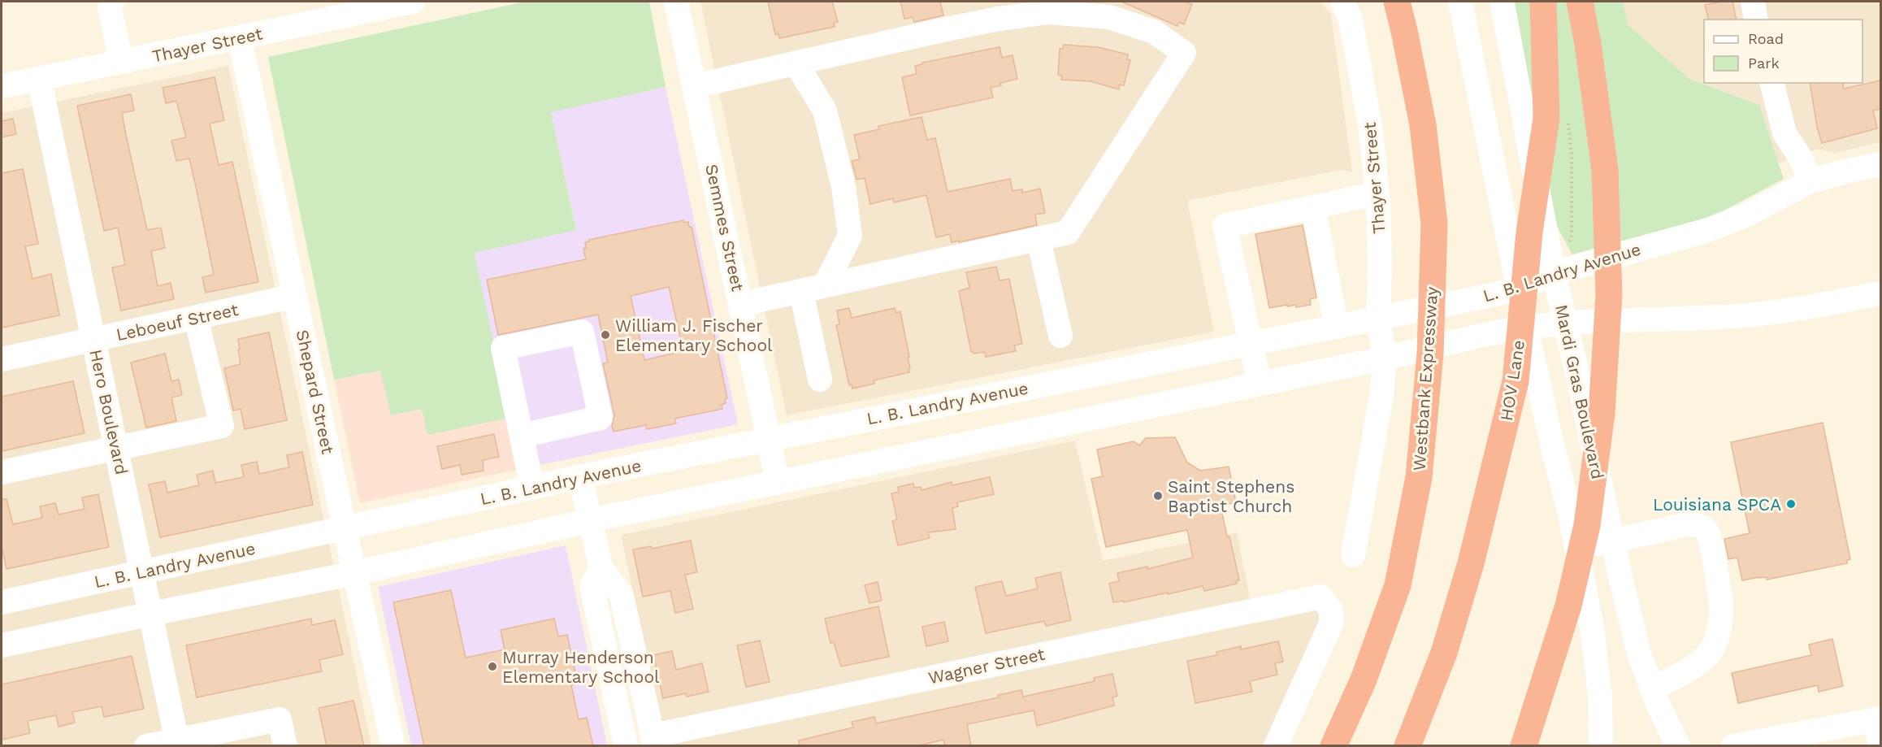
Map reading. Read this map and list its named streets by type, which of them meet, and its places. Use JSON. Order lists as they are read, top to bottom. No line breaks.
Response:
{"streets":{"highway":["Westbank Expressway","HOV Lane"],"street":["Thayer Street","Semmes Street","L. B. Landry Avenue","Leboeuf Street","Shepard Street","Mardi Gras Boulevard","Hero Boulevard","Wagner Street"]},"crossings":[["Thayer Street","L. B. Landry Avenue"],["Thayer Street","Shepard Street"],["Thayer Street","Hero Boulevard"],["Semmes Street","L. B. Landry Avenue"],["L. B. Landry Avenue","Shepard Street"],["L. B. Landry Avenue","Mardi Gras Boulevard"],["L. B. Landry Avenue","Hero Boulevard"],["Leboeuf Street","Shepard Street"],["Leboeuf Street","Hero Boulevard"]],"places":["William J. Fischer Elementary School","Saint Stephens Baptist Church","Louisiana SPCA","Murray Henderson Elementary School"],"legend":["Road","Park"]}
